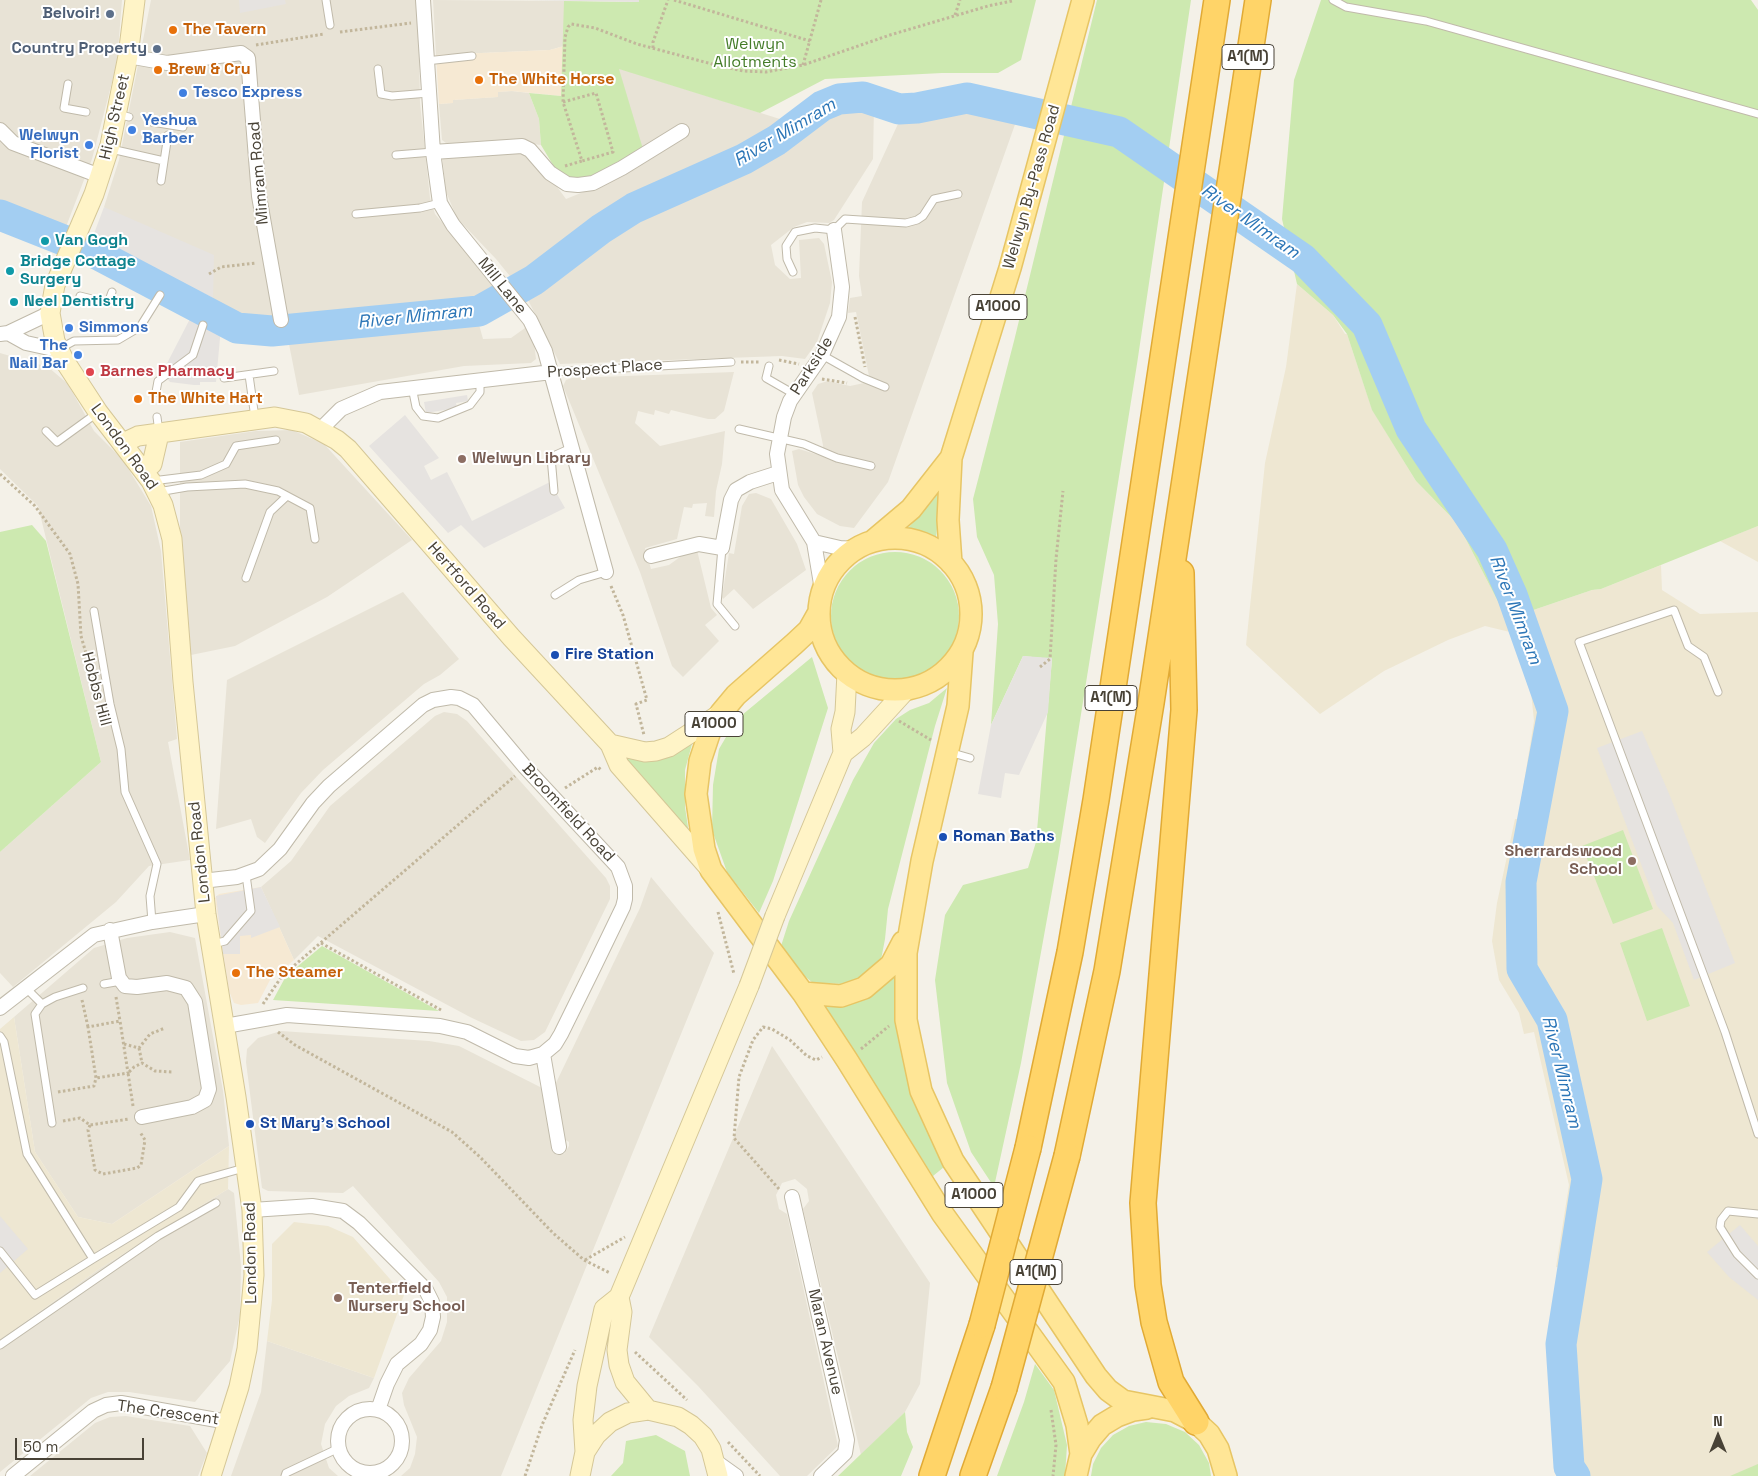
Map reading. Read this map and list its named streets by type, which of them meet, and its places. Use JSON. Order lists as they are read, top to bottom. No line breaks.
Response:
{"streets":{"highway":["A1(M)"],"main road":["Welwyn By-Pass Road","A1000"],"street":["High Street","Mimram Road","Mill Lane","Parkside","Prospect Place","London Road","Hertford Road","Broomfield Road","Maran Avenue","The Crescent"],"path":["Hobbs Hill"]},"crossings":[["High Street","Mimram Road"],["High Street","London Road"],["Welwyn By-Pass Road","A1000"],["Welwyn By-Pass Road","Parkside"],["Mill Lane","Prospect Place"],["A1000","Parkside"],["A1000","Hertford Road"],["Prospect Place","Hertford Road"],["London Road","Broomfield Road"],["London Road","The Crescent"]],"water":["River Mimram"],"parks":["Welwyn Allotments"],"places":["Belvoir!","The Tavern","Country Property","Brew & Cru","The White Horse","Tesco Express","Yeshua Barber","Welwyn Florist","Van Gogh","Bridge Cottage Surgery","Neel Dentistry","Simmons","The Nail Bar","Barnes Pharmacy","The White Hart","Welwyn Library","Fire Station","Roman Baths","Sherrardswood School","The Steamer","St Mary's School","Tenterfield Nursery School"],"scale_bar":"50 m","north":"top"}
